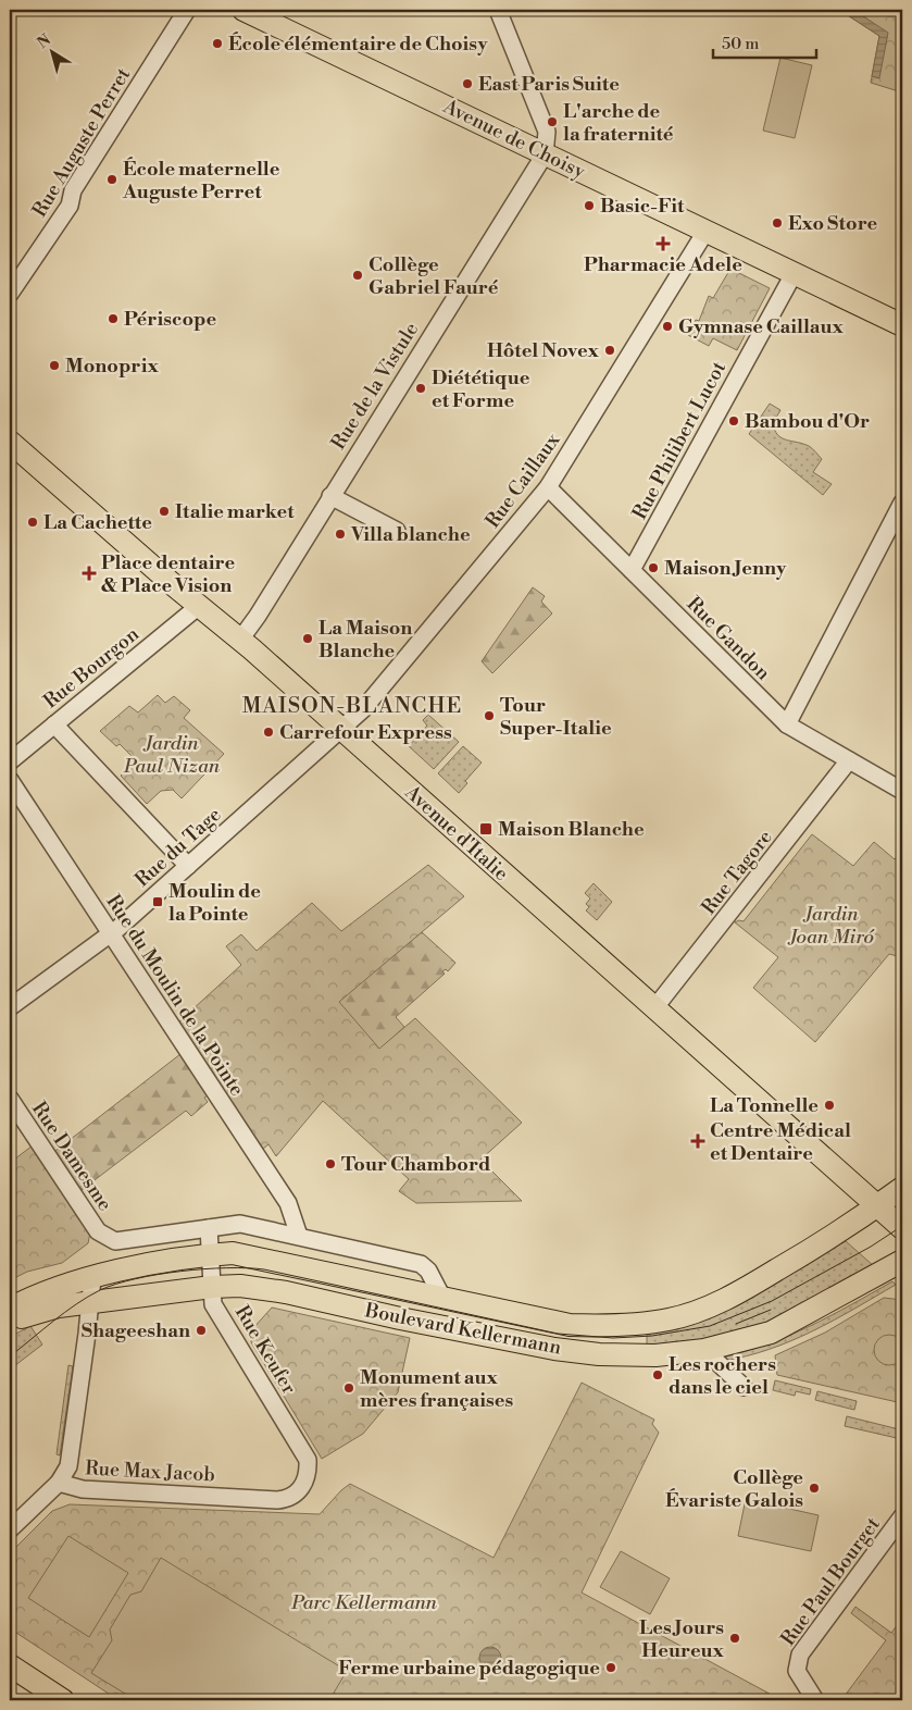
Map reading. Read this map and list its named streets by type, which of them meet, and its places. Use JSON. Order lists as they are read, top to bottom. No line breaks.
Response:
{"streets":{"main road":["Avenue de Choisy","Avenue d'Italie","Boulevard Kellermann"],"street":["Rue Auguste Perret","Rue de la Vistule","Rue Philibert Lucot","Rue Caillaux","Rue Gandon","Rue Bourgon","Rue du Tage","Rue Tagore","Rue du Moulin de la Pointe","Rue Damesme","Rue Keufer","Rue Max Jacob","Rue Paul Bourget"]},"crossings":[["Avenue de Choisy","Rue de la Vistule"],["Avenue de Choisy","Rue Philibert Lucot"],["Avenue de Choisy","Rue Caillaux"],["Rue de la Vistule","Avenue d'Italie"],["Rue Philibert Lucot","Rue Gandon"],["Rue Caillaux","Rue Gandon"],["Rue Caillaux","Avenue d'Italie"],["Rue Caillaux","Rue du Tage"],["Rue Gandon","Rue Tagore"],["Rue Bourgon","Avenue d'Italie"],["Avenue d'Italie","Rue du Tage"],["Avenue d'Italie","Rue Tagore"],["Avenue d'Italie","Boulevard Kellermann"],["Rue du Tage","Rue du Moulin de la Pointe"],["Rue du Moulin de la Pointe","Boulevard Kellermann"],["Rue Damesme","Boulevard Kellermann"],["Boulevard Kellermann","Rue Keufer"],["Rue Keufer","Rue Max Jacob"]],"districts":["MAISON-BLANCHE"],"parks":["Jardin Paul Nizan","Jardin Joan Miró","Parc Kellermann"],"places":{"other":["École élémentaire de Choisy","East Paris Suite","L'arche de la fraternité","École maternelle Auguste Perret","Basic-Fit","Exo Store","Collège Gabriel Fauré","Périscope","Gymnase Caillaux","Hôtel Novex","Monoprix","Diététique et Forme","Bambou d'Or","Italie market","La Cachette","Villa blanche","Maison Jenny","La Maison Blanche","Tour Super-Italie","Carrefour Express","La Tonnelle","Tour Chambord","Shageeshan","Les rochers dans le ciel","Monument aux mères françaises","Collège Évariste Galois","Les Jours Heureux","Ferme urbaine pédagogique"],"health":["Pharmacie Adele","Place dentaire & Place Vision","Centre Médical et Dentaire"],"transit":["Maison Blanche","Moulin de la Pointe"]},"scale_bar":"50 m","north":"top left"}
